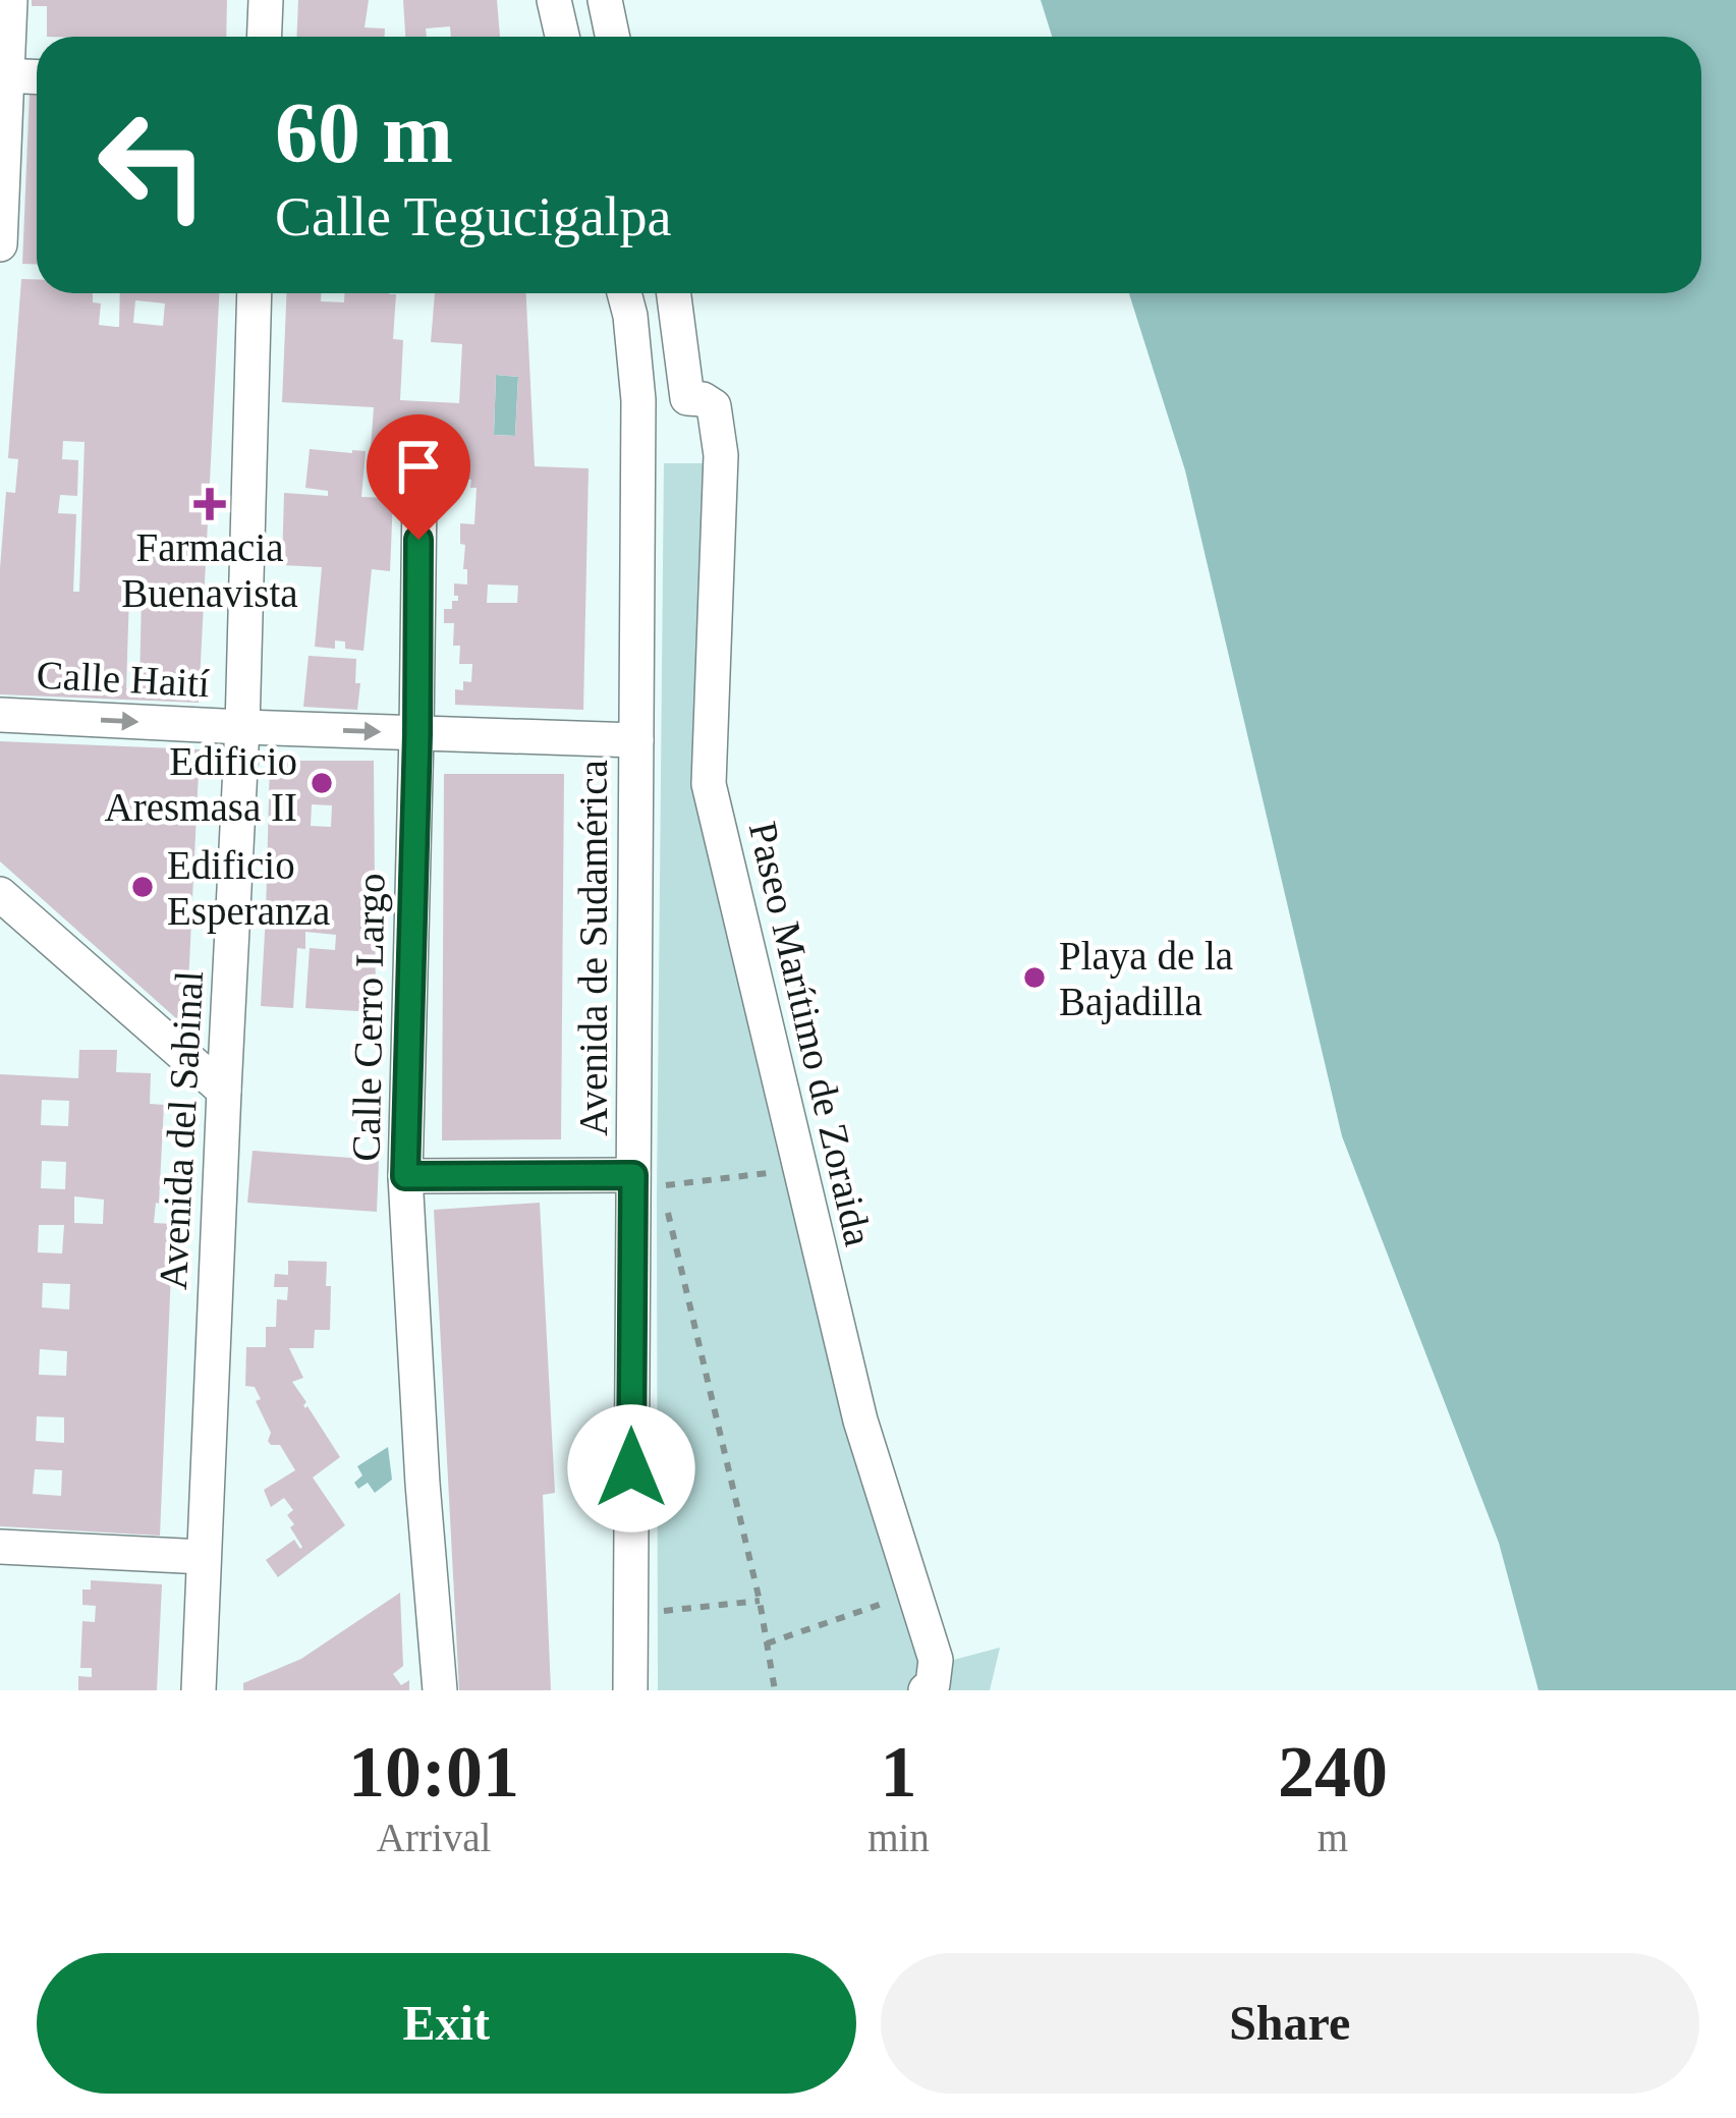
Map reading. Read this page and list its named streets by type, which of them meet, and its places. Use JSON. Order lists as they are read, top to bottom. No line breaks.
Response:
{"streets":{"street":["Calle Haití","Avenida de Sudamérica","Calle Cerro Largo","Paseo Marítimo de Zoraida","Avenida del Sabinal"]},"crossings":[["Calle Haití","Avenida de Sudamérica"],["Calle Haití","Calle Cerro Largo"],["Calle Haití","Avenida del Sabinal"]],"one_way":["Calle Haití"],"places":{"health":["Farmacia Buenavista"],"other":["Edificio Aresmasa II","Edificio Esperanza","Playa de la Bajadilla"]},"page":{"turn":["60 m","Calle Tegucigalpa"],"eta":["10:01","Arrival","1","min","240","m"],"buttons":["Exit","Share"]}}
